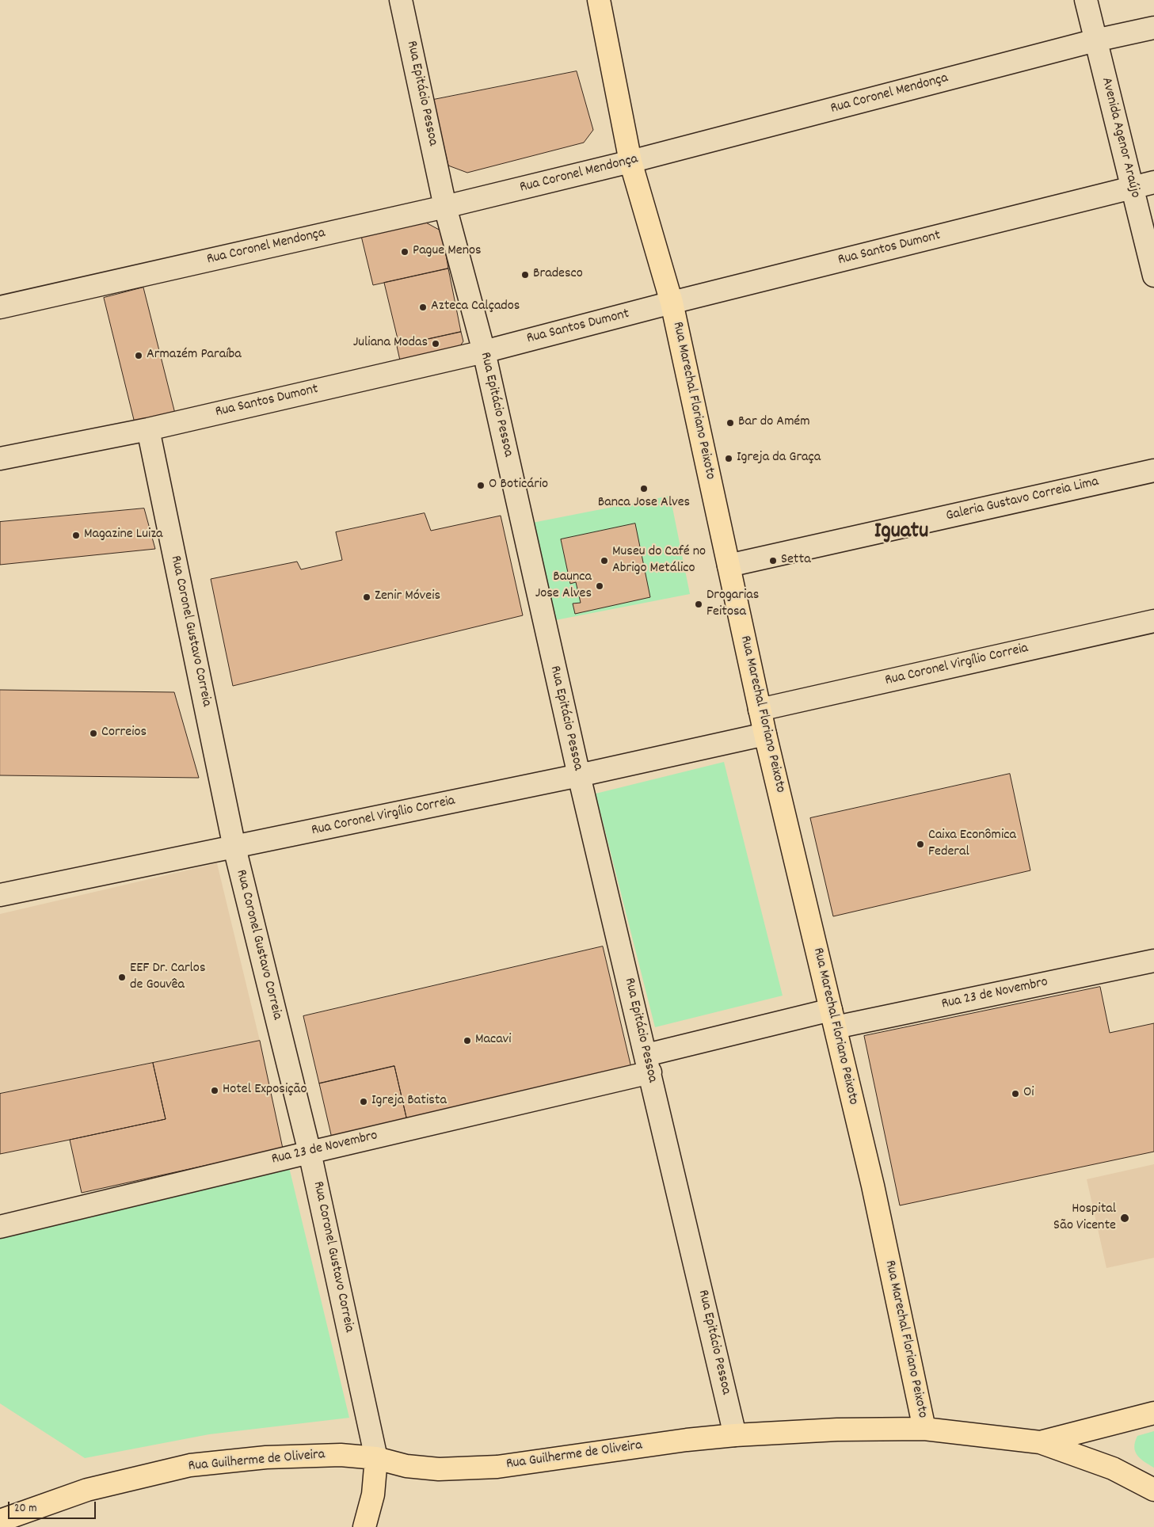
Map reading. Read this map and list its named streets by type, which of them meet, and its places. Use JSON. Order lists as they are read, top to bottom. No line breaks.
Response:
{"streets":{"main road":["Rua Marechal Floriano Peixoto","Rua Guilherme de Oliveira"],"street":["Rua Epitácio Pessoa","Rua Coronel Mendonça","Avenida Agenor Araújo","Rua Santos Dumont","Galeria Gustavo Correia Lima","Rua Coronel Gustavo Correia","Rua Coronel Virgílio Correia","Rua 23 de Novembro"]},"crossings":[["Rua Epitácio Pessoa","Rua Coronel Mendonça"],["Rua Epitácio Pessoa","Rua Santos Dumont"],["Rua Epitácio Pessoa","Rua Coronel Virgílio Correia"],["Rua Epitácio Pessoa","Rua 23 de Novembro"],["Rua Epitácio Pessoa","Rua Guilherme de Oliveira"],["Rua Coronel Mendonça","Avenida Agenor Araújo"],["Rua Coronel Mendonça","Rua Marechal Floriano Peixoto"],["Avenida Agenor Araújo","Rua Santos Dumont"],["Rua Santos Dumont","Rua Marechal Floriano Peixoto"],["Rua Santos Dumont","Rua Coronel Gustavo Correia"],["Rua Marechal Floriano Peixoto","Galeria Gustavo Correia Lima"],["Rua Marechal Floriano Peixoto","Rua Coronel Virgílio Correia"],["Rua Marechal Floriano Peixoto","Rua 23 de Novembro"],["Rua Marechal Floriano Peixoto","Rua Guilherme de Oliveira"],["Rua Coronel Gustavo Correia","Rua Coronel Virgílio Correia"],["Rua Coronel Gustavo Correia","Rua 23 de Novembro"],["Rua Coronel Gustavo Correia","Rua Guilherme de Oliveira"]],"districts":["Iguatu"],"places":["Pague Menos","Bradesco","Azteca Calçados","Juliana Modas","Armazém Paraíba","Bar do Amém","Igreja da Graça","O Boticário","Banca Jose Alves","Magazine Luiza","Museu do Café no Abrigo Metálico","Setta","Baunca Jose Alves","Zenir Móveis","Drogarias Feitosa","Correios","Caixa Econômica Federal","EEF Dr. Carlos de Gouvêa","Macavi","Hotel Exposição","Oi","Igreja Batista","Hospital São Vicente"],"scale_bar":"20 m"}
